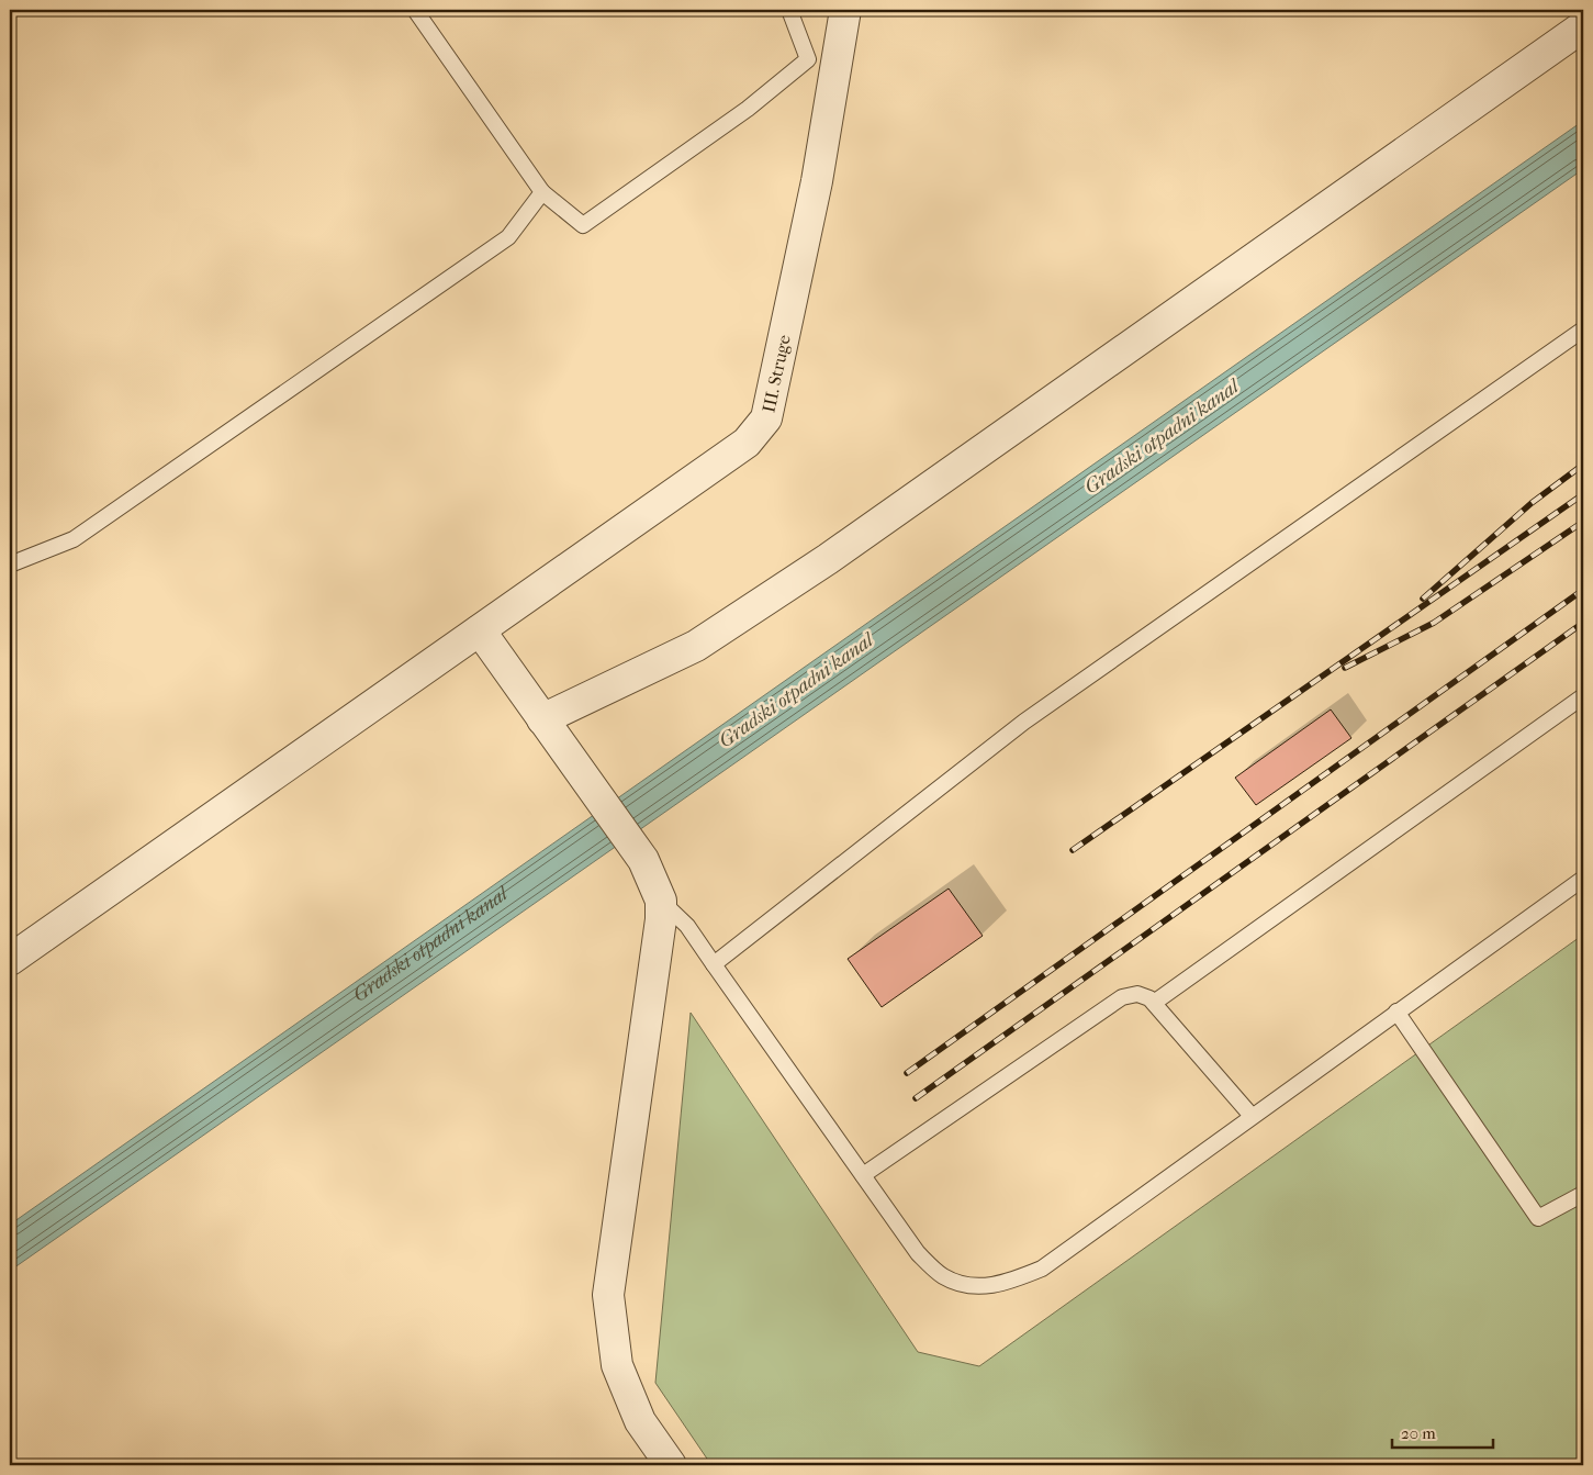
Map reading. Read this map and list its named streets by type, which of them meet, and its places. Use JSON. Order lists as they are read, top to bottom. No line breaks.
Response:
{"streets":{"street":["III. Struge"]},"water":["Gradski otpadni kanal"],"scale_bar":"20 m"}
